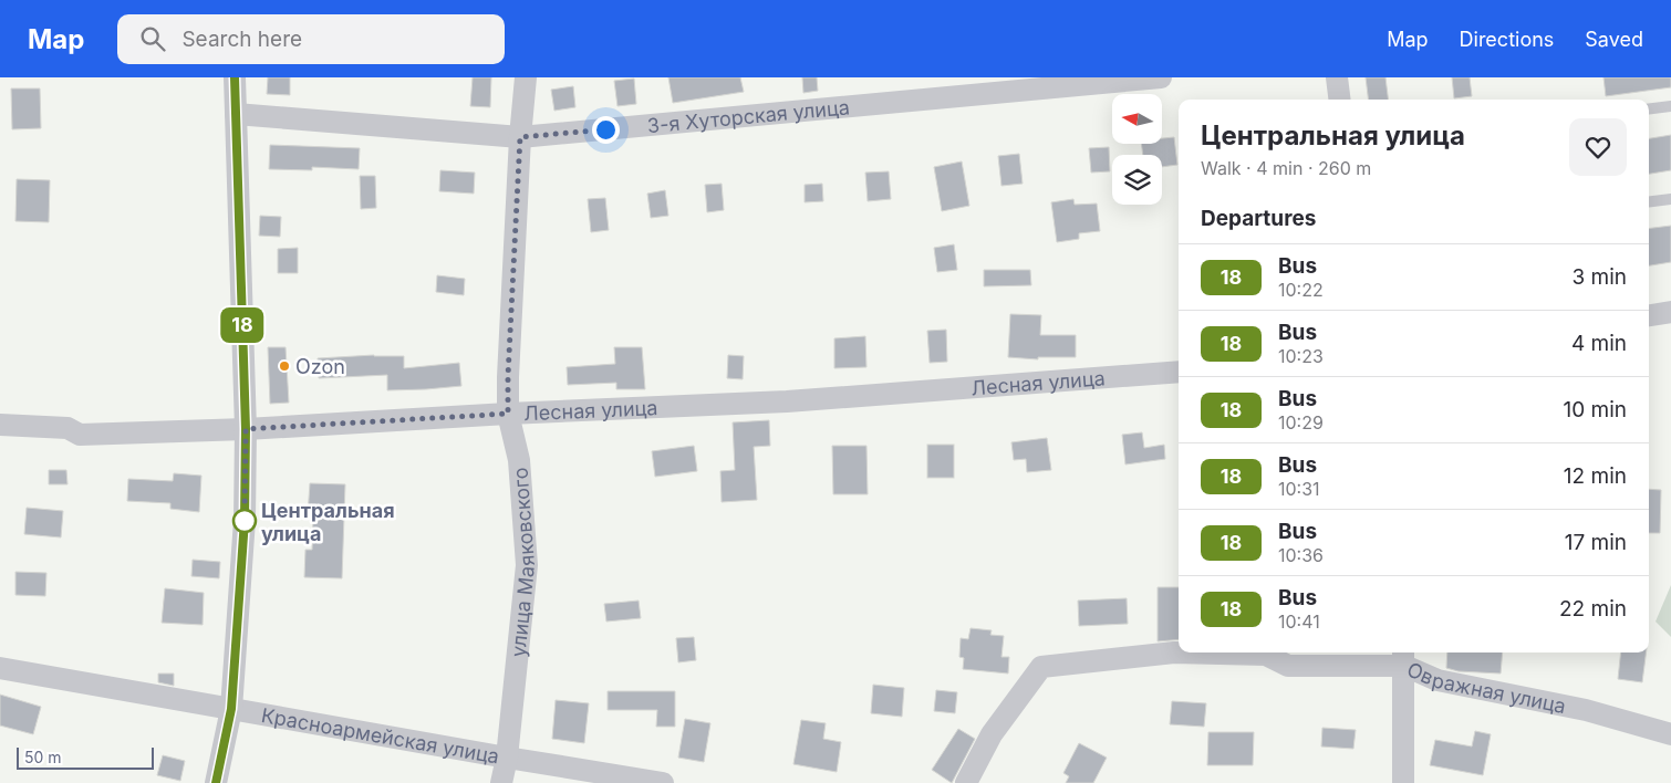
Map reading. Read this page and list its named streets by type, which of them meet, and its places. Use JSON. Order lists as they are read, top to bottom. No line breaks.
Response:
{"streets":{"street":["3-я Хуторская улица","Лесная улица","улица Маяковского","Овражная улица","Красноармейская улица"]},"crossings":[["3-я Хуторская улица","улица Маяковского"],["Лесная улица","улица Маяковского"],["улица Маяковского","Красноармейская улица"]],"places":["Ozon","Центральная улица"],"lines":["bus line 18"],"scale_bar":"50 m","north":"left","page":{"header":"Map","search":"Search here","nav":["Map","Directions","Saved"],"on_map":"18","heading":[["Центральная улица","Walk · 4 min · 260 m"],"Departures"],"list":[{"mark":"18","name":"Bus","note":"10:22","value":"3 min"},{"mark":"18","name":"Bus","note":"10:23","value":"4 min"},{"mark":"18","name":"Bus","note":"10:29","value":"10 min"},{"mark":"18","name":"Bus","note":"10:31","value":"12 min"},{"mark":"18","name":"Bus","note":"10:36","value":"17 min"},{"mark":"18","name":"Bus","note":"10:41","value":"22 min"}],"scale":"50 m"}}
